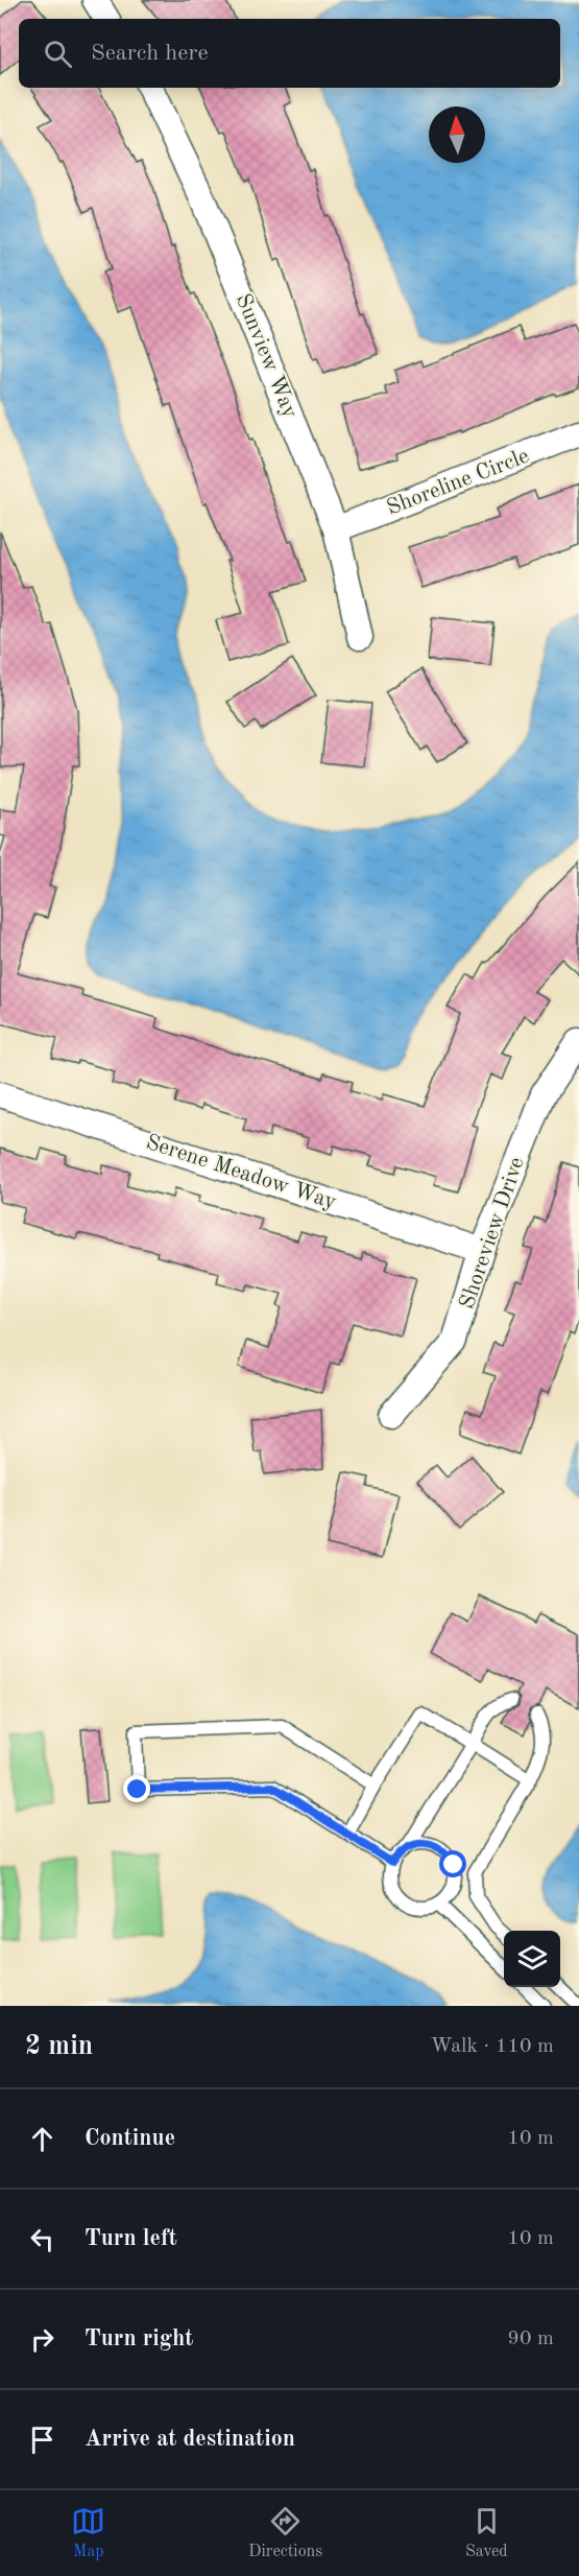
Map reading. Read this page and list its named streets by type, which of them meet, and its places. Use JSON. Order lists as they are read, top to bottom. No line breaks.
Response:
{"streets":{"street":["Sunview Way","Shoreline Circle","Serene Meadow Way","Shoreview Drive"]},"crossings":[["Sunview Way","Shoreline Circle"],["Serene Meadow Way","Shoreview Drive"]],"north":"top","page":{"search":"Search here","heading":["2 min","Walk · 110 m"],"list":[["Continue","10 m"],["Turn left","10 m"],["Turn right","90 m"],"Arrive at destination"],"nav":["Map","Directions","Saved"]}}
